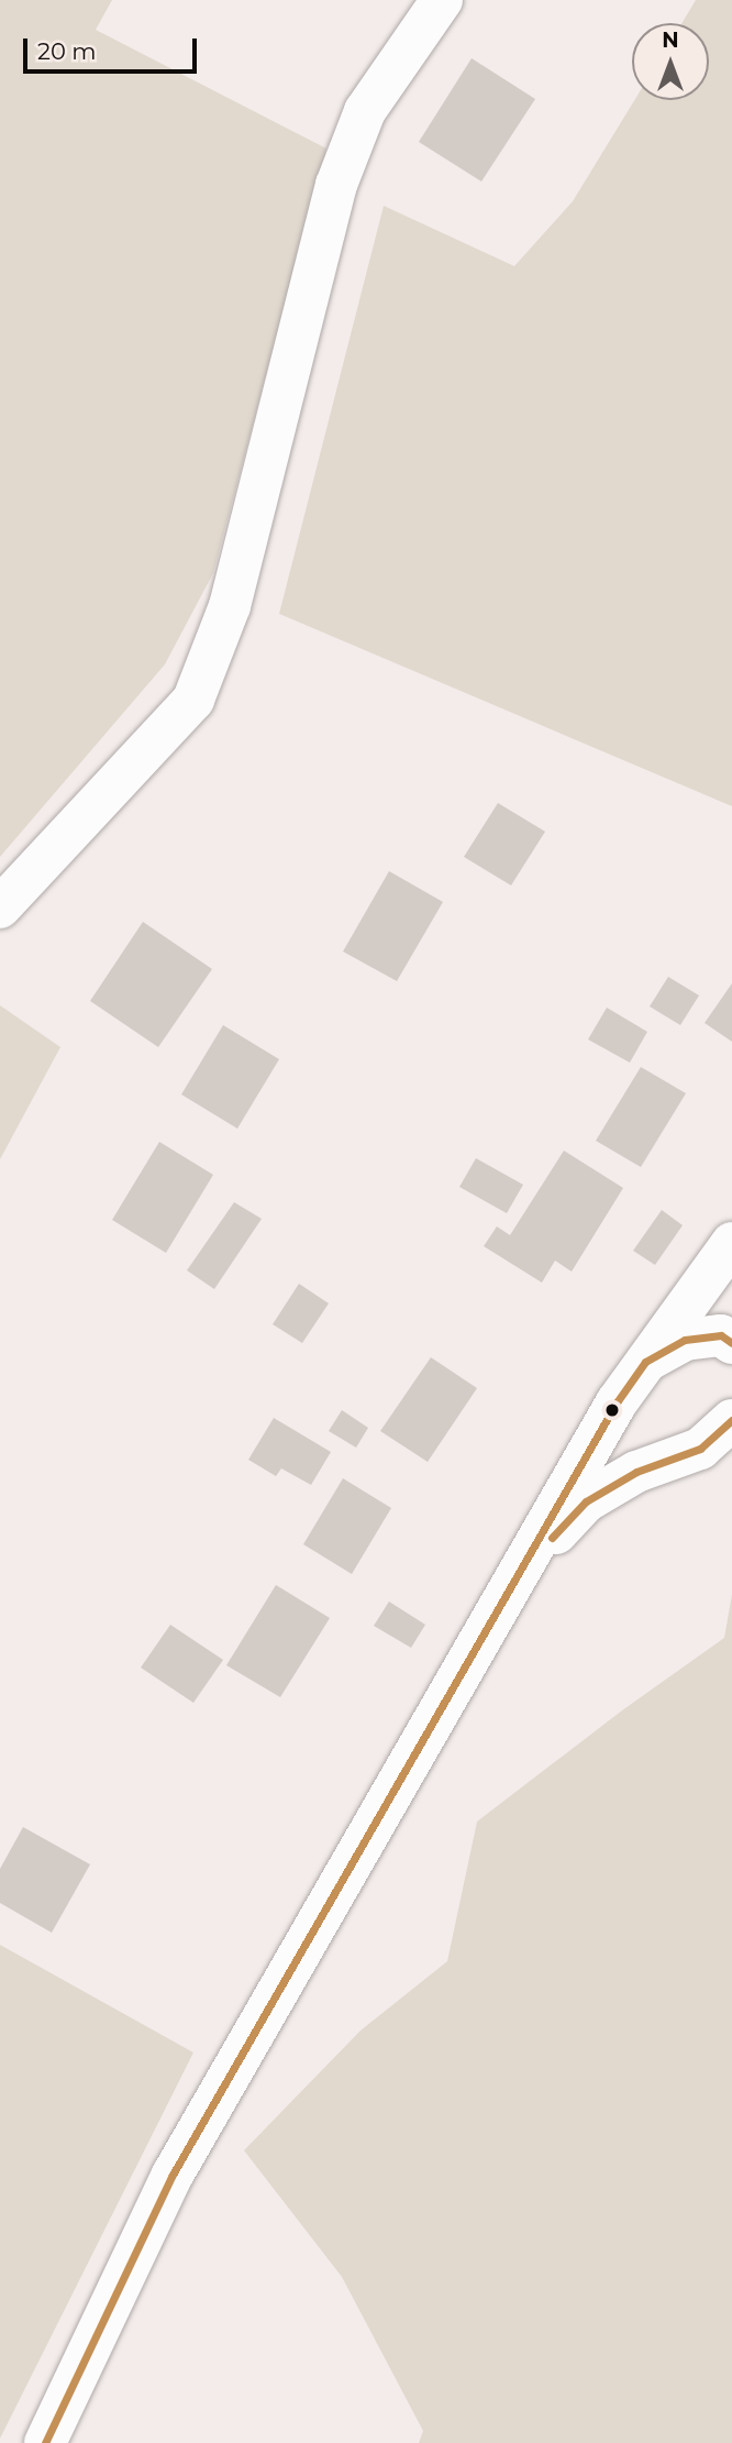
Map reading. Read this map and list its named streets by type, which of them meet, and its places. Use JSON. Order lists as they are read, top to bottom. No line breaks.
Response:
{"scale_bar":"20 m","north":"top"}
